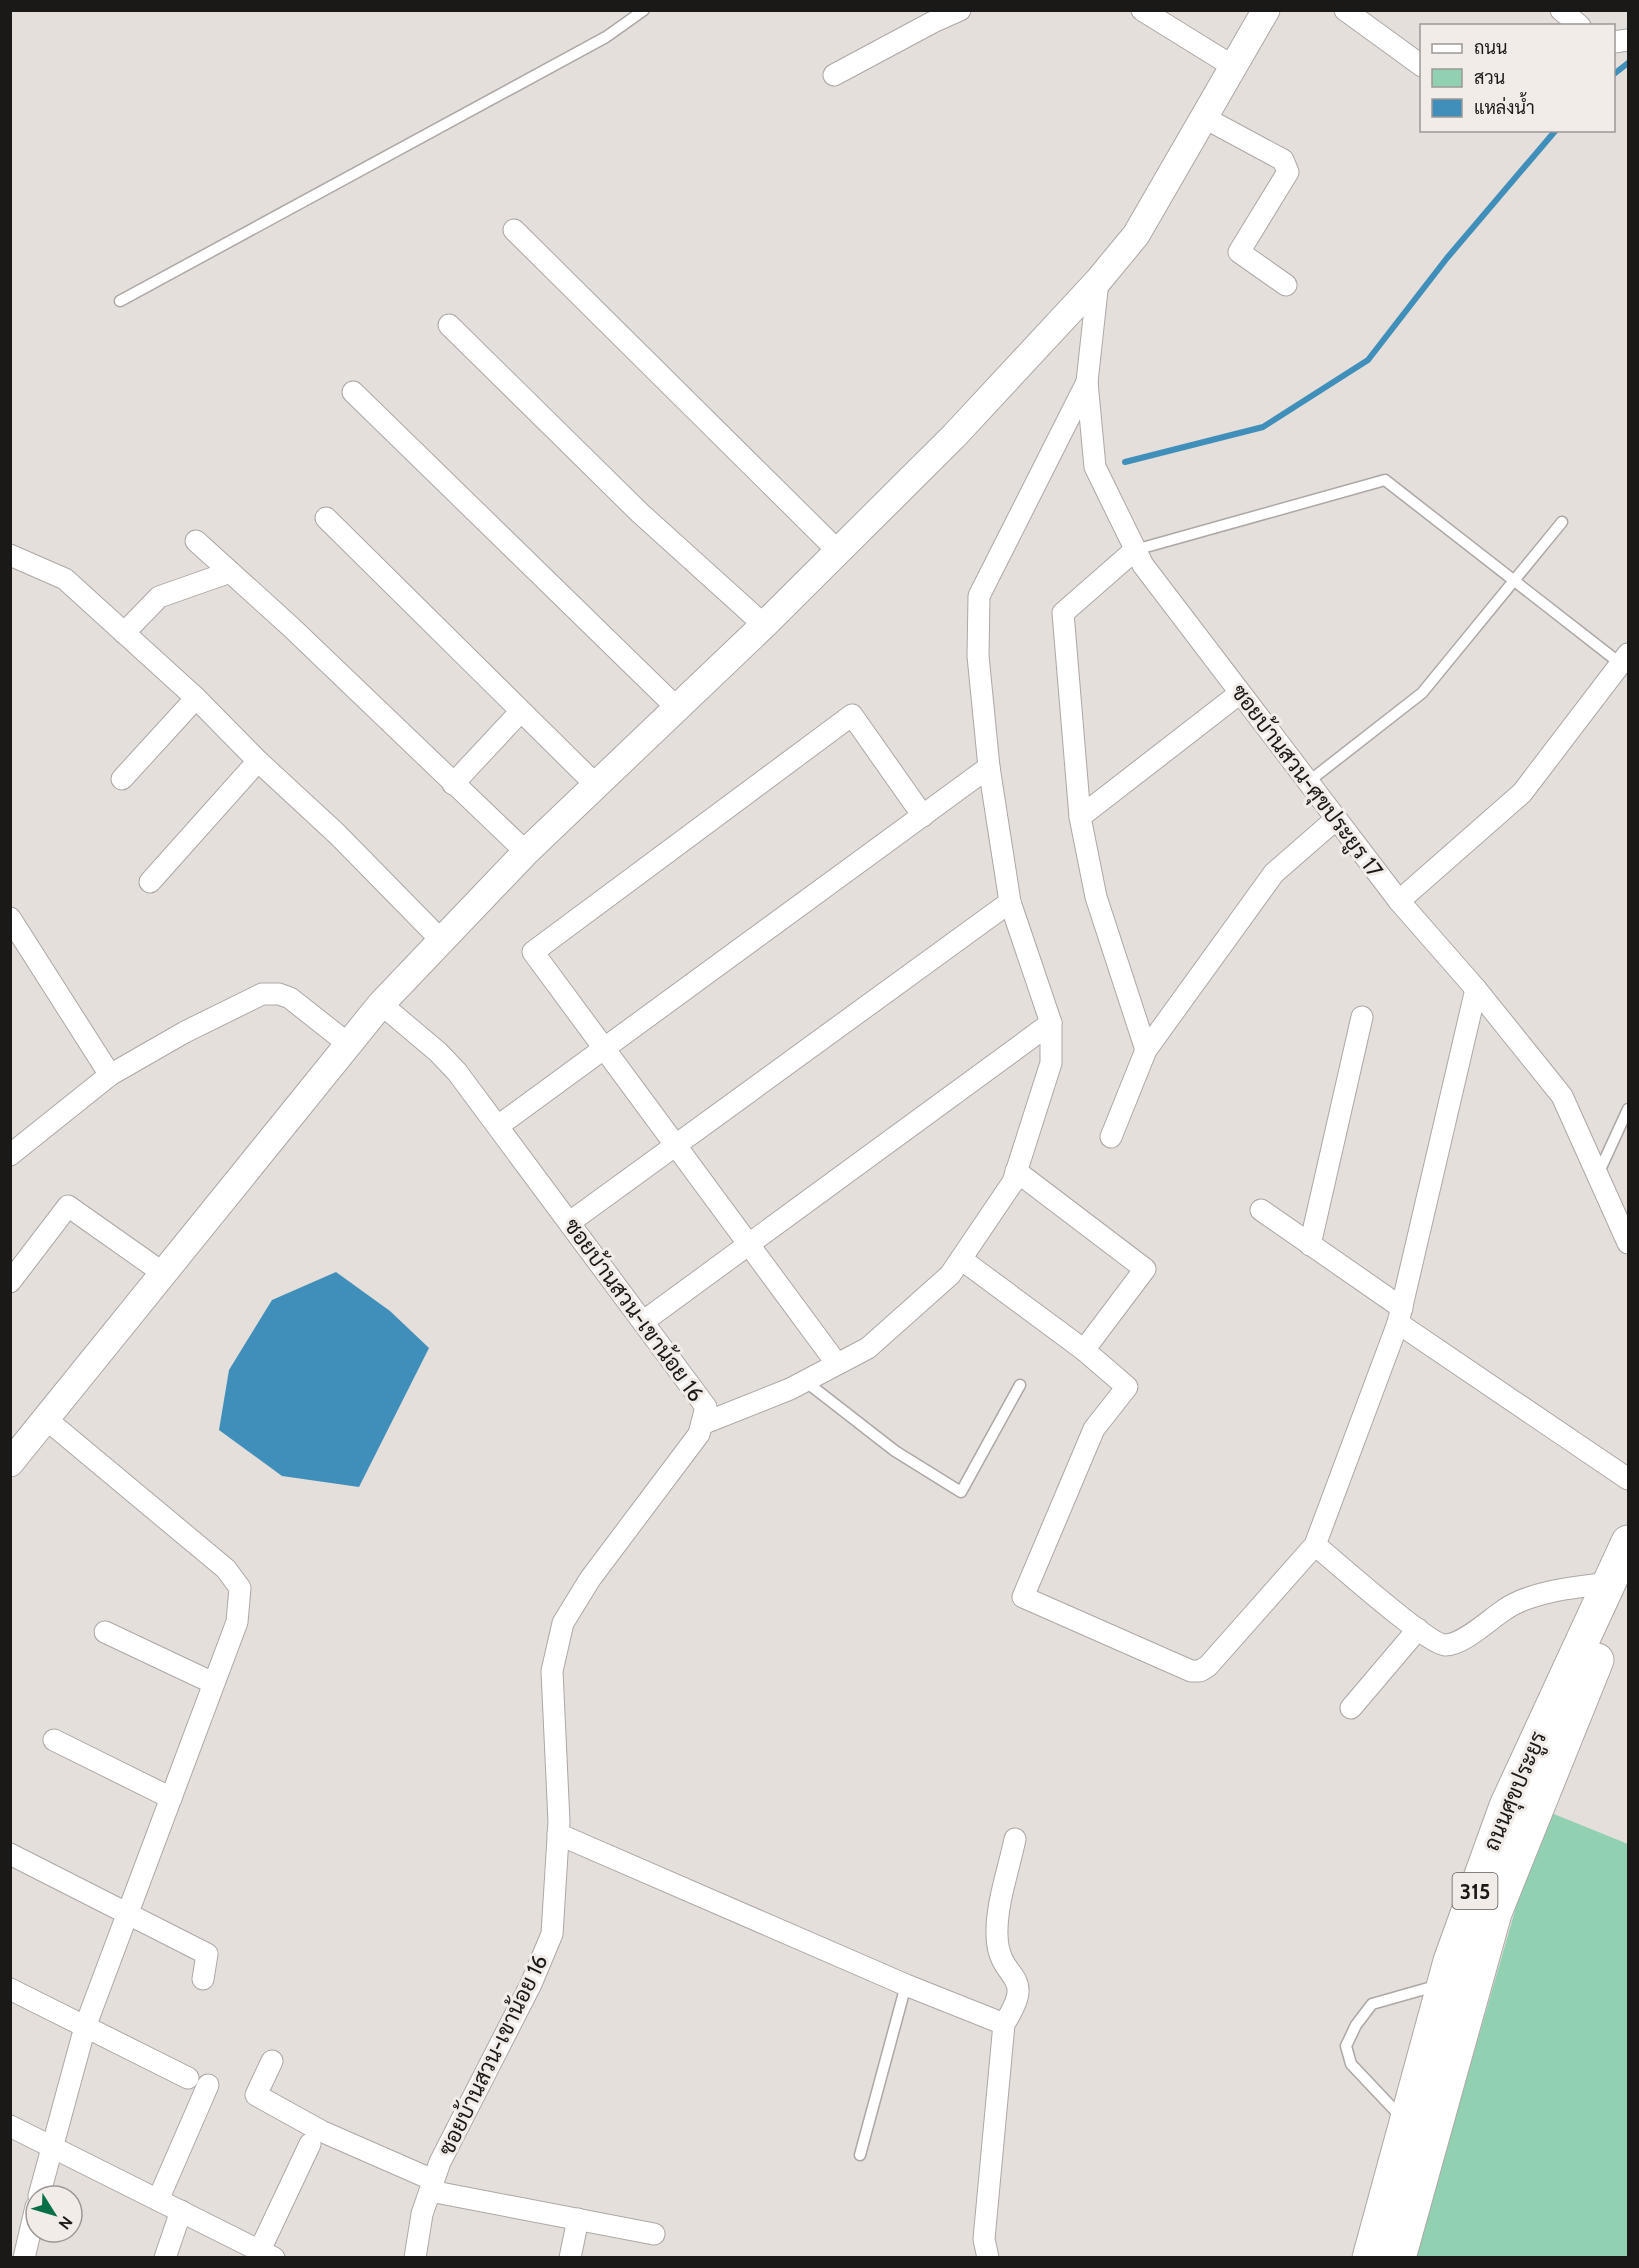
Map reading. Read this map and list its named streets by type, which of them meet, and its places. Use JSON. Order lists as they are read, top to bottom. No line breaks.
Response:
{"streets":{"main road":["ถนนศุขประยูร","315"],"street":["ซอยบ้านสวน-ศุขประยูร 17","ซอยบ้านสวน-เขาน้อย 16"]},"legend":["ถนน","สวน","แหล่งน้ำ"],"north":"bottom right"}
